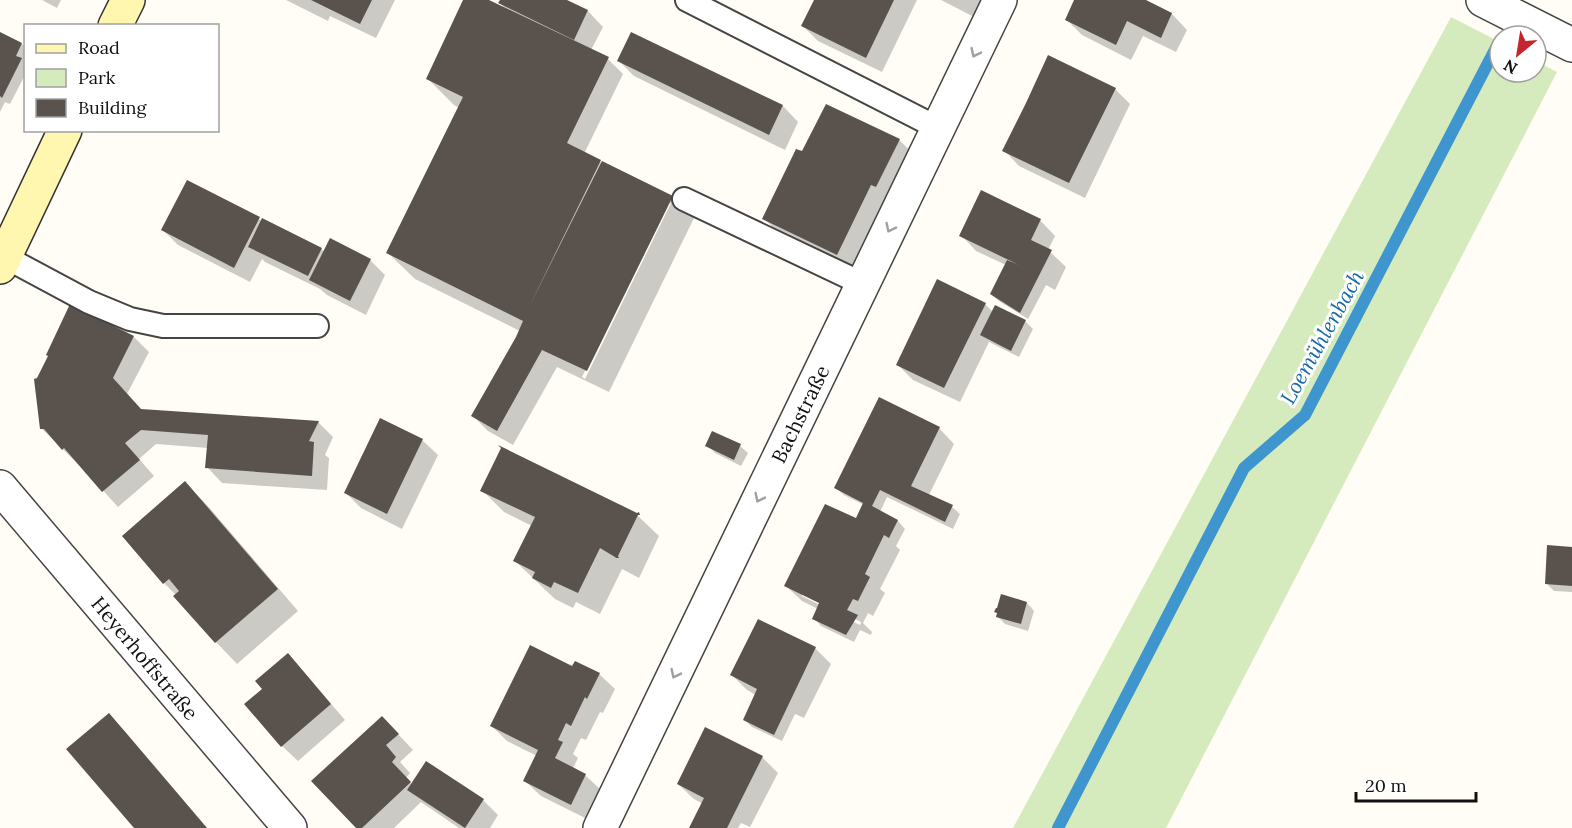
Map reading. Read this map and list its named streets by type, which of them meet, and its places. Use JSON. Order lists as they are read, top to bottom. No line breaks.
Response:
{"streets":{"street":["Bachstraße","Heyerhoffstraße"]},"one_way":["Bachstraße"],"water":["Loemühlenbach"],"legend":["Road","Park","Building"],"scale_bar":"20 m","north":"bottom left"}
